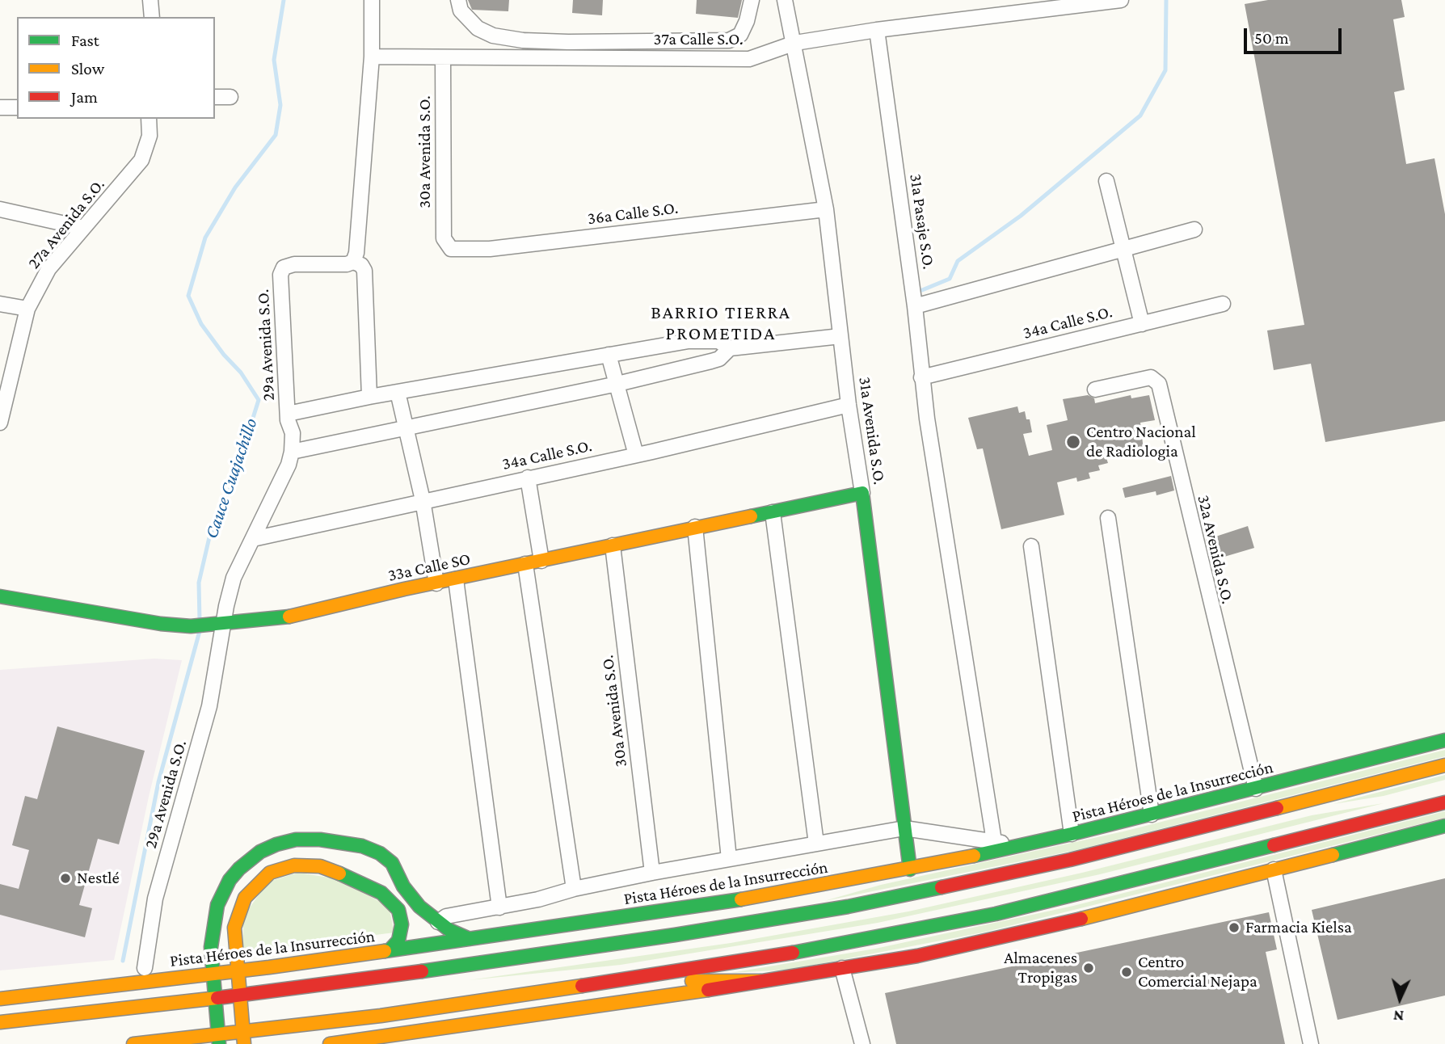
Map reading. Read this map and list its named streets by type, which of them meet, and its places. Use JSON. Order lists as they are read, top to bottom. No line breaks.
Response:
{"streets":{"main road":["31a Avenida S.O.","33a Calle SO","Pista Héroes de la Insurrección"],"street":["37a Calle S.O.","30a Avenida S.O.","36a Calle S.O.","31a Pasaje S.O.","27a Avenida S.O.","34a Calle S.O.","29a Avenida S.O.","32a Avenida S.O."]},"crossings":[["37a Calle S.O.","30a Avenida S.O."],["37a Calle S.O.","31a Pasaje S.O."],["37a Calle S.O.","31a Avenida S.O."],["30a Avenida S.O.","36a Calle S.O."],["30a Avenida S.O.","33a Calle SO"],["36a Calle S.O.","31a Avenida S.O."],["31a Pasaje S.O.","34a Calle S.O."],["34a Calle S.O.","29a Avenida S.O."],["34a Calle S.O.","31a Avenida S.O."],["29a Avenida S.O.","33a Calle SO"],["31a Avenida S.O.","33a Calle SO"],["31a Avenida S.O.","Pista Héroes de la Insurrección"],["32a Avenida S.O.","Pista Héroes de la Insurrección"]],"districts":["BARRIO TIERRA PROMETIDA"],"water":["Cauce Cuajachillo"],"places":["Centro Nacional de Radiologia","Nestlé","Farmacia Kielsa","Almacenes Tropigas","Centro Comercial Nejapa"],"legend":["Fast","Slow","Jam"],"scale_bar":"50 m","north":"bottom"}
